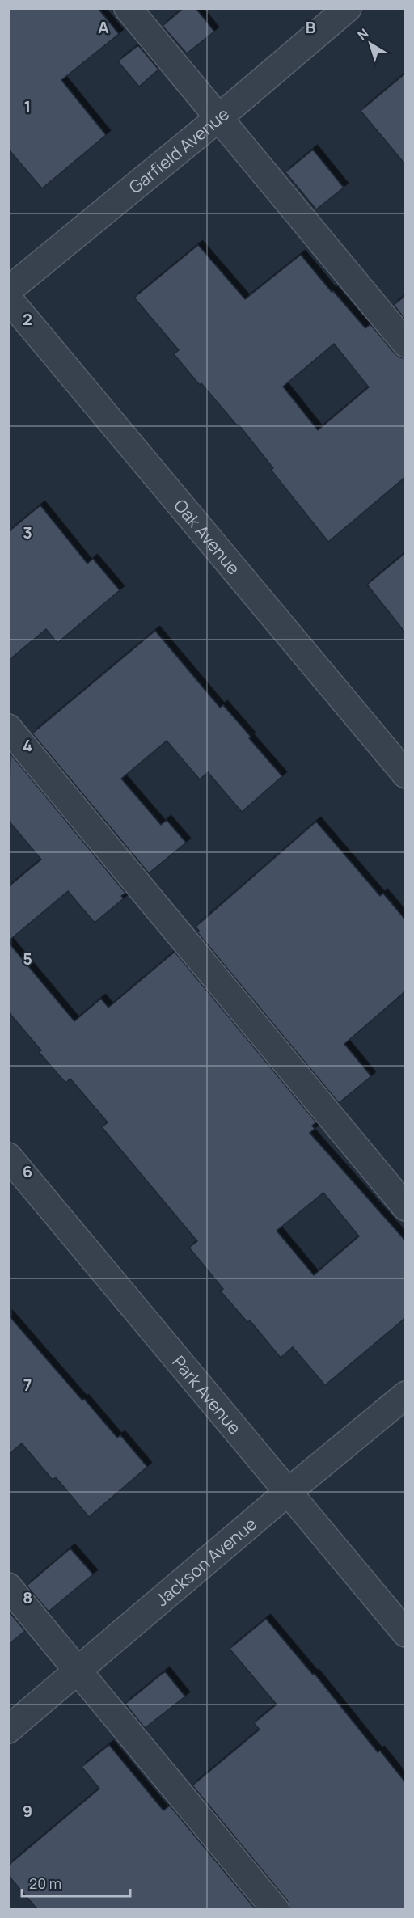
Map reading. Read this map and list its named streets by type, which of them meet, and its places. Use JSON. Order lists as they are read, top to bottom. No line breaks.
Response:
{"streets":{"street":["Garfield Avenue","Oak Avenue","Park Avenue","Jackson Avenue"]},"crossings":[["Park Avenue","Jackson Avenue"]],"scale_bar":"20 m","north":"top left","grid":{"columns":["A","B"],"rows":["1","2","3","4","5","6","7","8","9"]}}
